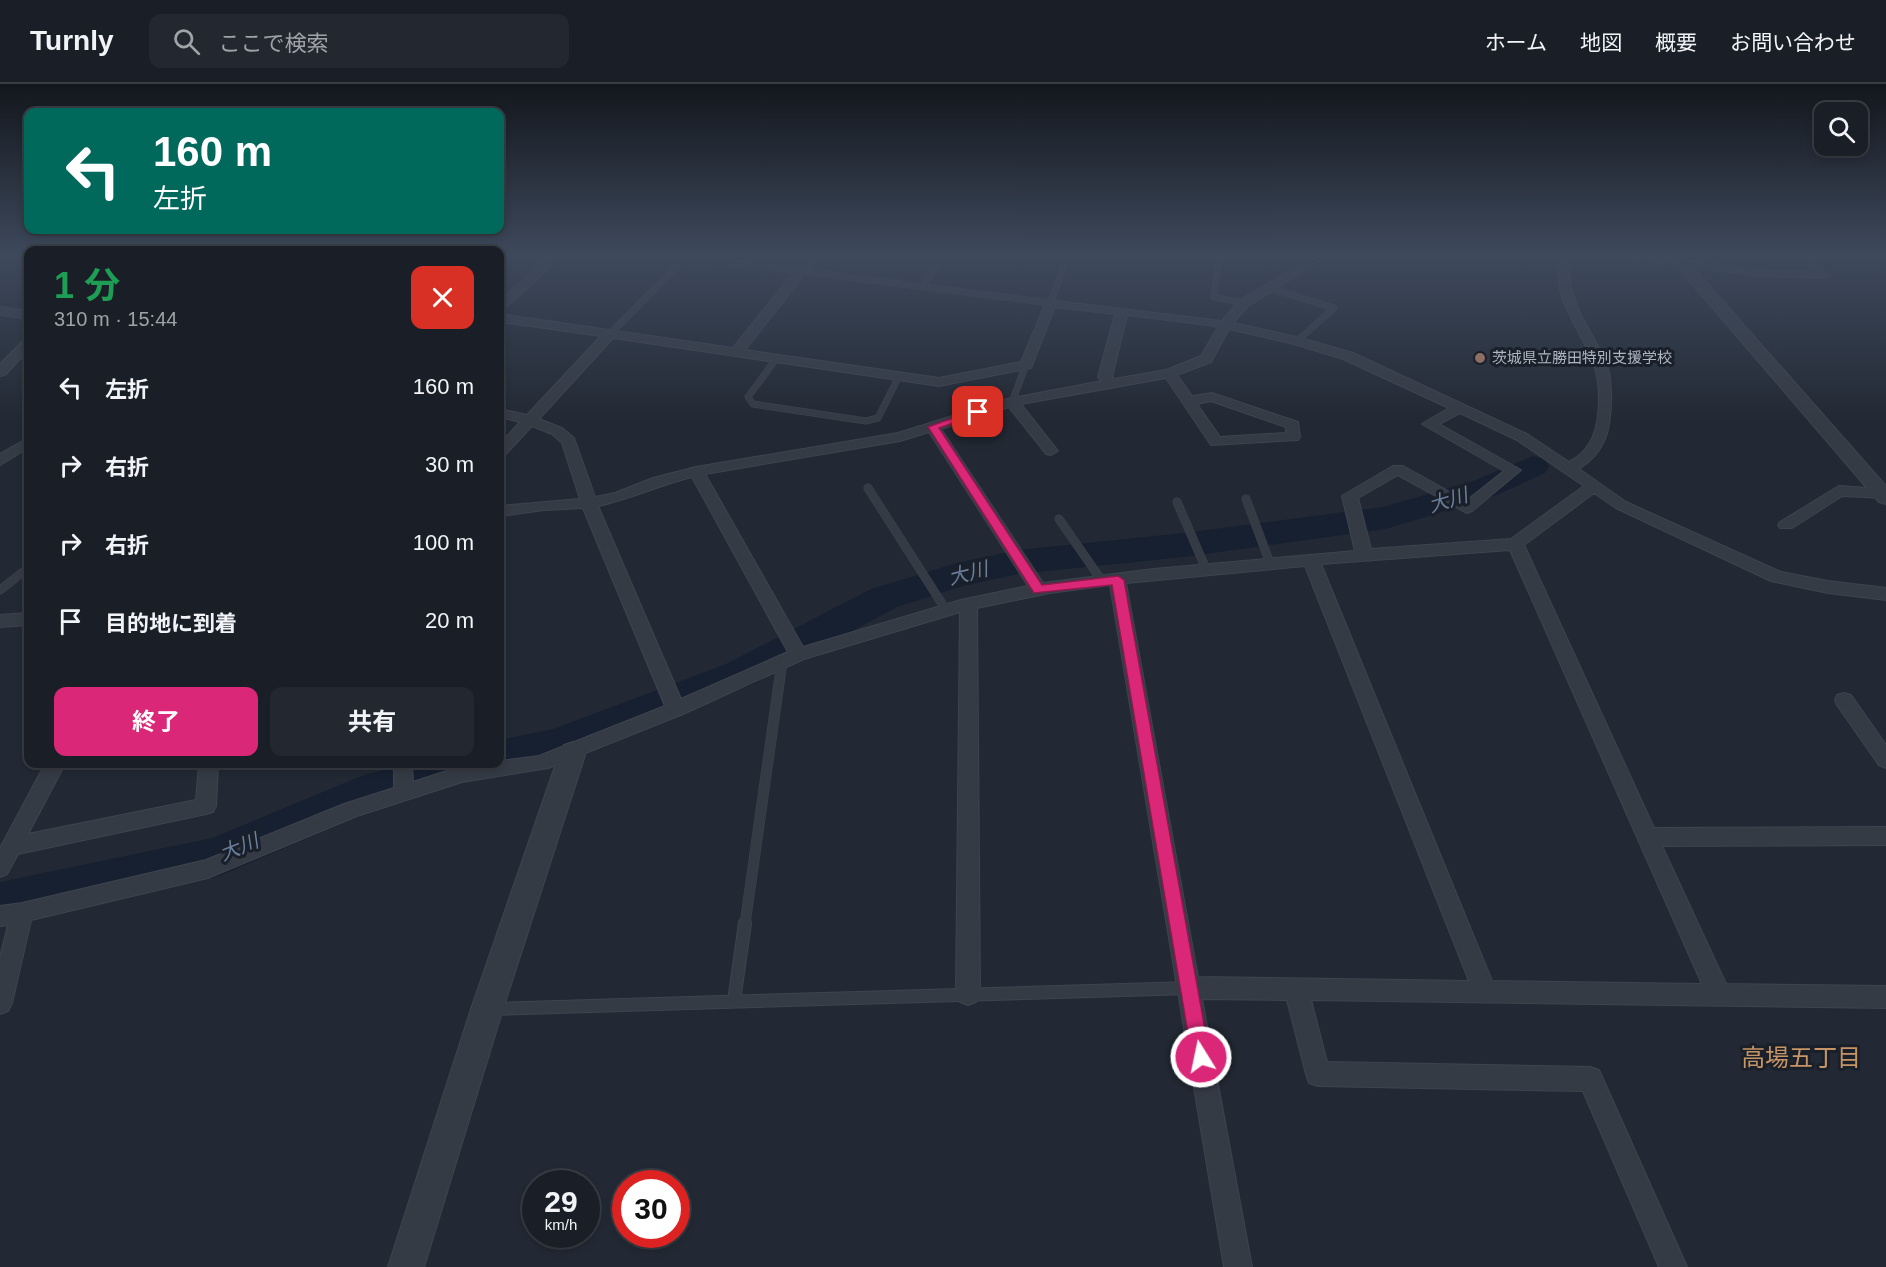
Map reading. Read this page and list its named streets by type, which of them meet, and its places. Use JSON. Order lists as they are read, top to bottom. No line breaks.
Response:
{"districts":["高場五丁目"],"water":["大川"],"places":["茨城県立勝田特別支援学校"],"page":{"header":"Turnly","search":"ここで検索","nav":["ホーム","地図","概要","お問い合わせ"],"turn":["160 m","左折"],"heading":["1 分","310 m · 15:44"],"list":[{"name":"左折","value":"160 m"},{"name":"右折","value":"30 m"},{"name":"右折","value":"100 m"},{"name":"目的地に到着","value":"20 m"}],"buttons":["終了","共有"],"speed":"29 km/h","limit":"30"}}
